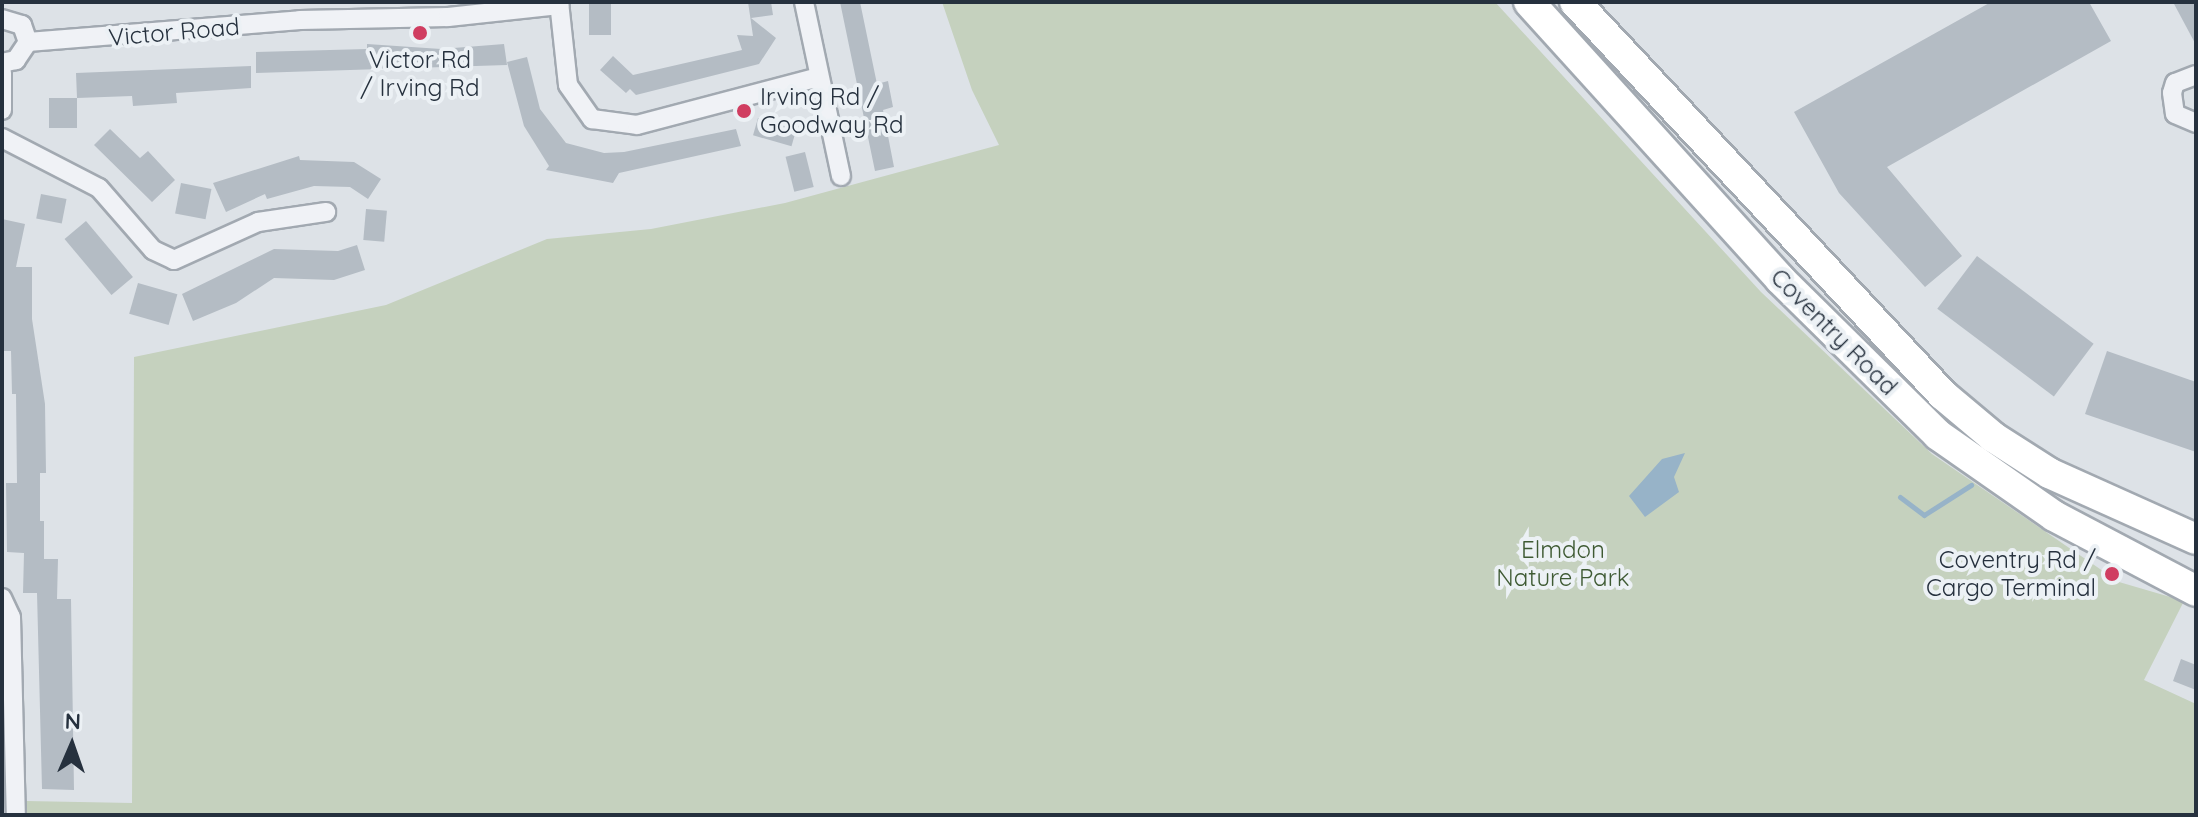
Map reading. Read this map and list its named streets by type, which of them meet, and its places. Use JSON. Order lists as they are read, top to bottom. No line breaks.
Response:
{"streets":{"highway":["Coventry Road"],"street":["Victor Road"]},"parks":["Elmdon Nature Park"],"places":["Victor Rd / Irving Rd","Irving Rd / Goodway Rd","Coventry Rd / Cargo Terminal"],"north":"top"}
